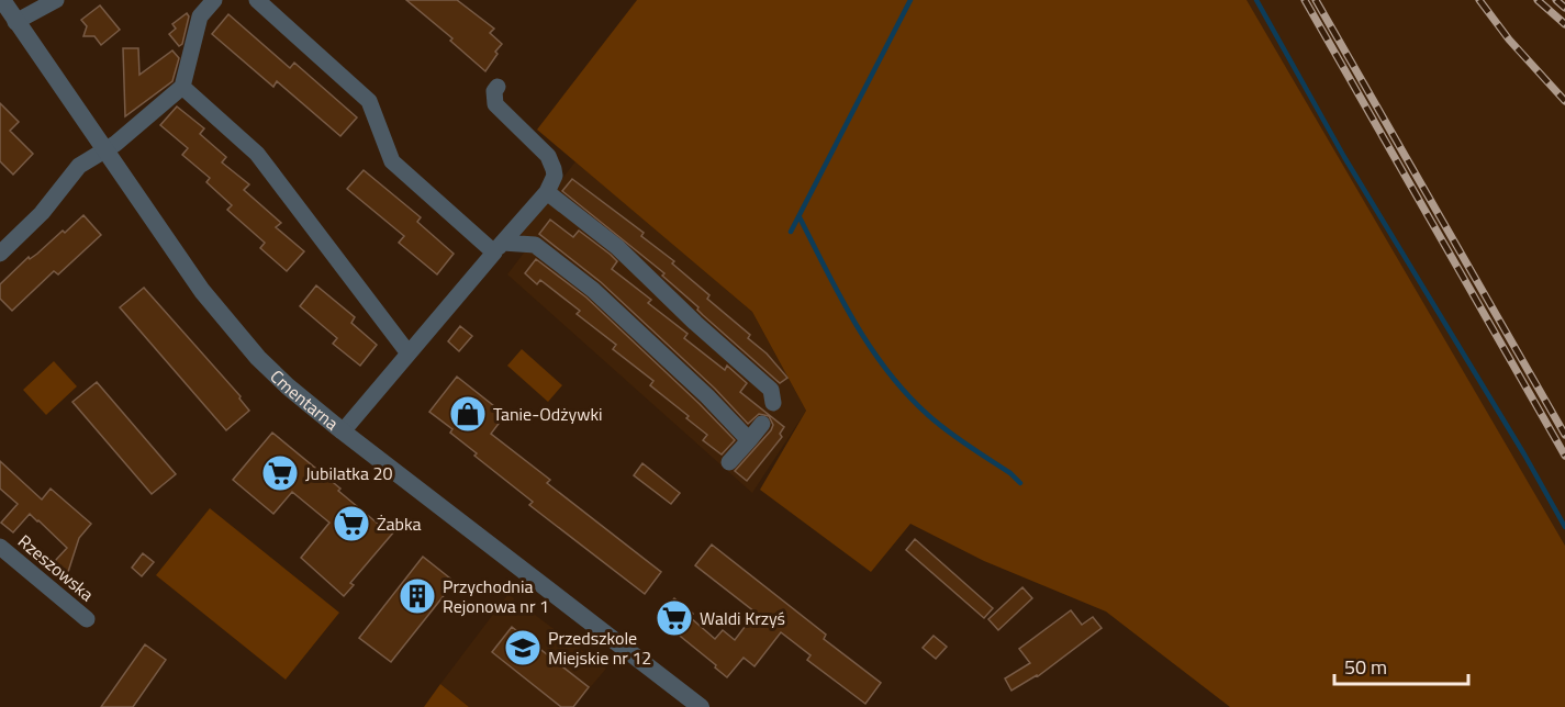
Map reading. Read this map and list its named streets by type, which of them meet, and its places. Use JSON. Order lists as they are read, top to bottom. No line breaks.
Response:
{"streets":{"street":["Cmentarna","Rzeszowska"]},"places":{"shop":["Tanie-Odżywki"],"supermarket":["Jubilatka 20","Żabka","Waldi Krzyś"],"building":["Przychodnia Rejonowa nr 1"],"school or university":["Przedszkole Miejskie nr 12"]},"scale_bar":"50 m"}
